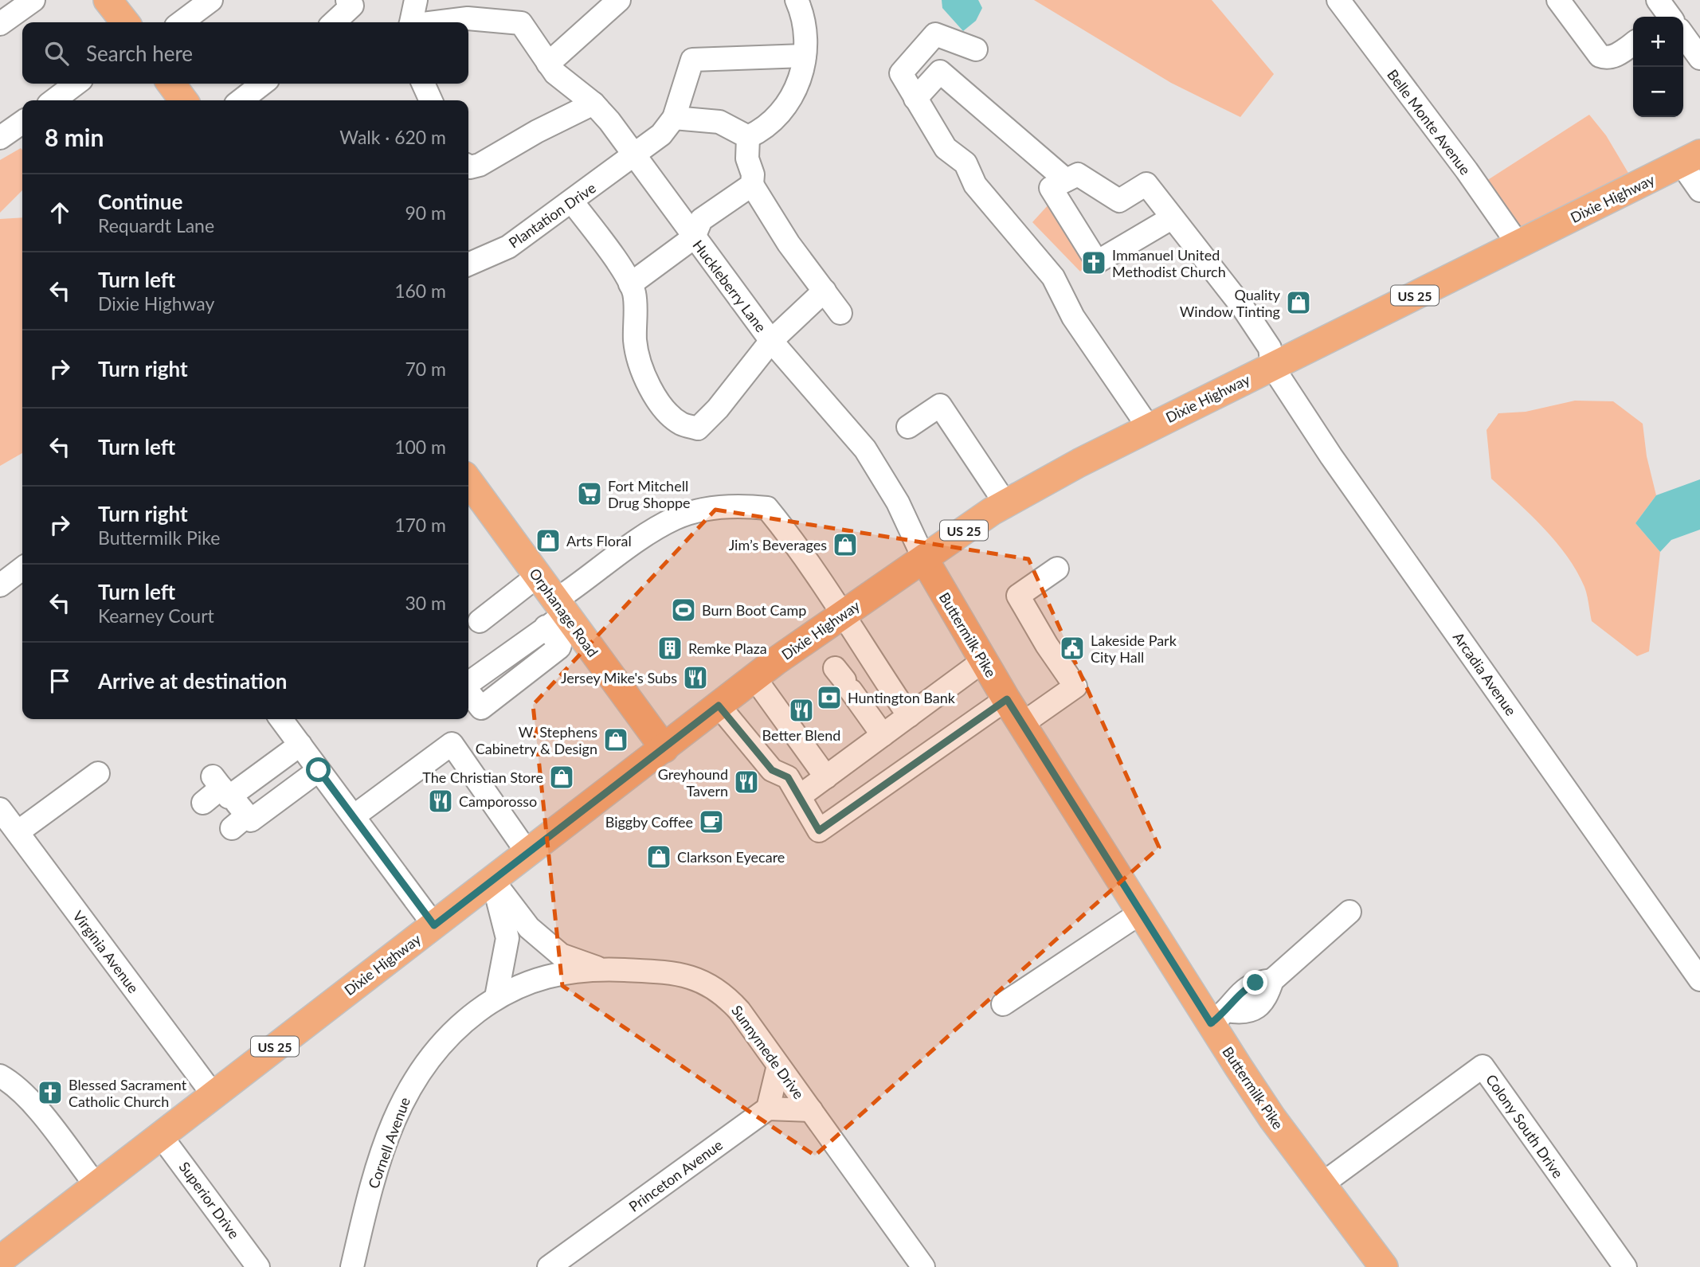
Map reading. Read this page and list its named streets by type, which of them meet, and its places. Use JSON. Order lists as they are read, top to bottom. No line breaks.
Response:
{"streets":{"main road":["Dixie Highway","US 25","Orphanage Road","Buttermilk Pike"],"street":["Belle Monte Avenue","Plantation Drive","Huckleberry Lane","Arcadia Avenue","Virginia Avenue","Sunnymede Drive","Colony South Drive","Cornell Avenue","Princeton Avenue","Superior Drive"]},"crossings":[["Belle Monte Avenue","Dixie Highway"],["Dixie Highway","Huckleberry Lane"],["Dixie Highway","Orphanage Road"],["Dixie Highway","Buttermilk Pike"],["Dixie Highway","Arcadia Avenue"],["Dixie Highway","Virginia Avenue"],["Dixie Highway","Superior Drive"],["Plantation Drive","Huckleberry Lane"],["Huckleberry Lane","Buttermilk Pike"],["Buttermilk Pike","Colony South Drive"],["Sunnymede Drive","Cornell Avenue"]],"places":{"church":["Immanuel United Methodist Church","Blessed Sacrament Catholic Church"],"shop":["Quality Window Tinting","Arts Floral","Jim’s Beverages","W. Stephens Cabinetry & Design","The Christian Store","Clarkson Eyecare"],"supermarket":["Fort Mitchell Drug Shoppe"],"sports":["Burn Boot Camp"],"building":["Remke Plaza"],"public building":["Lakeside Park City Hall"],"restaurant":["Jersey Mike's Subs","Better Blend","Greyhound Tavern","Camporosso"],"bank":["Huntington Bank"],"cafe":["Biggby Coffee"]},"page":{"map_buttons":["+","−"],"search":"Search here","heading":["8 min","Walk · 620 m"],"list":[["Continue","Requardt Lane","90 m"],["Turn left","Dixie Highway","160 m"],["Turn right","70 m"],["Turn left","100 m"],["Turn right","Buttermilk Pike","170 m"],["Turn left","Kearney Court","30 m"],"Arrive at destination"]}}
